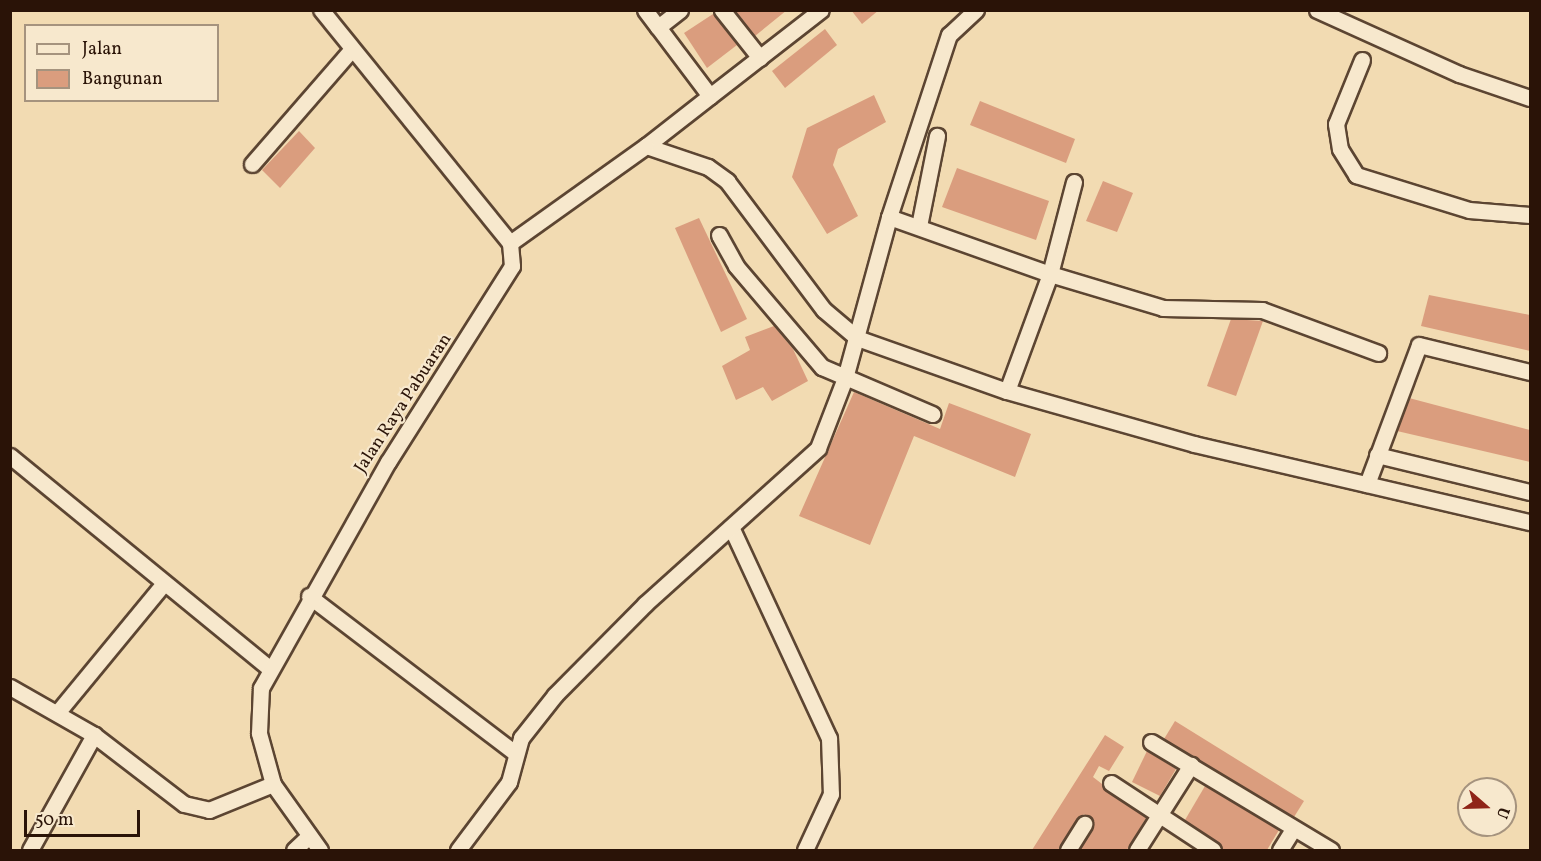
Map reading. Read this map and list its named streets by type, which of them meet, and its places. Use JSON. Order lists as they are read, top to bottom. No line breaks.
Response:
{"streets":{"street":["Jalan Raya Pabuaran"]},"legend":["Jalan","Bangunan"],"scale_bar":"50 m","north":"right"}
